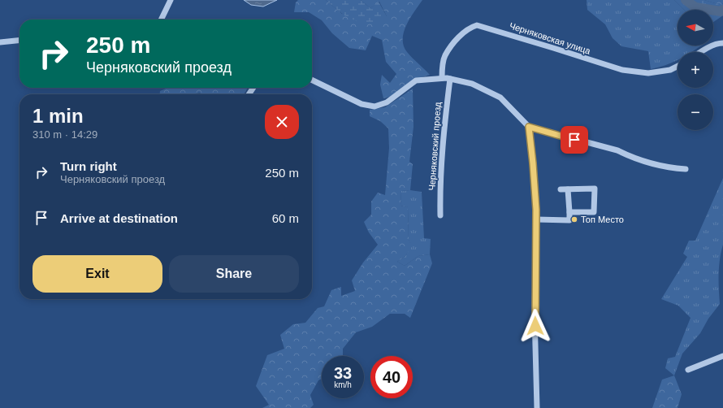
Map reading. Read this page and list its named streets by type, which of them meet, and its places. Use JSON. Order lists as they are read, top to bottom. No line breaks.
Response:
{"streets":{"street":["Черняковская улица","Черняковский проезд"]},"places":["Топ Место"],"north":"left","page":{"map_buttons":["+","−"],"turn":["250 m","Черняковский проезд"],"heading":["1 min","310 m · 14:29"],"list":[{"name":"Turn right","note":"Черняковский проезд","value":"250 m"},{"name":"Arrive at destination","value":"60 m"}],"buttons":["Exit","Share"],"speed":"33 km/h","limit":"40"}}
